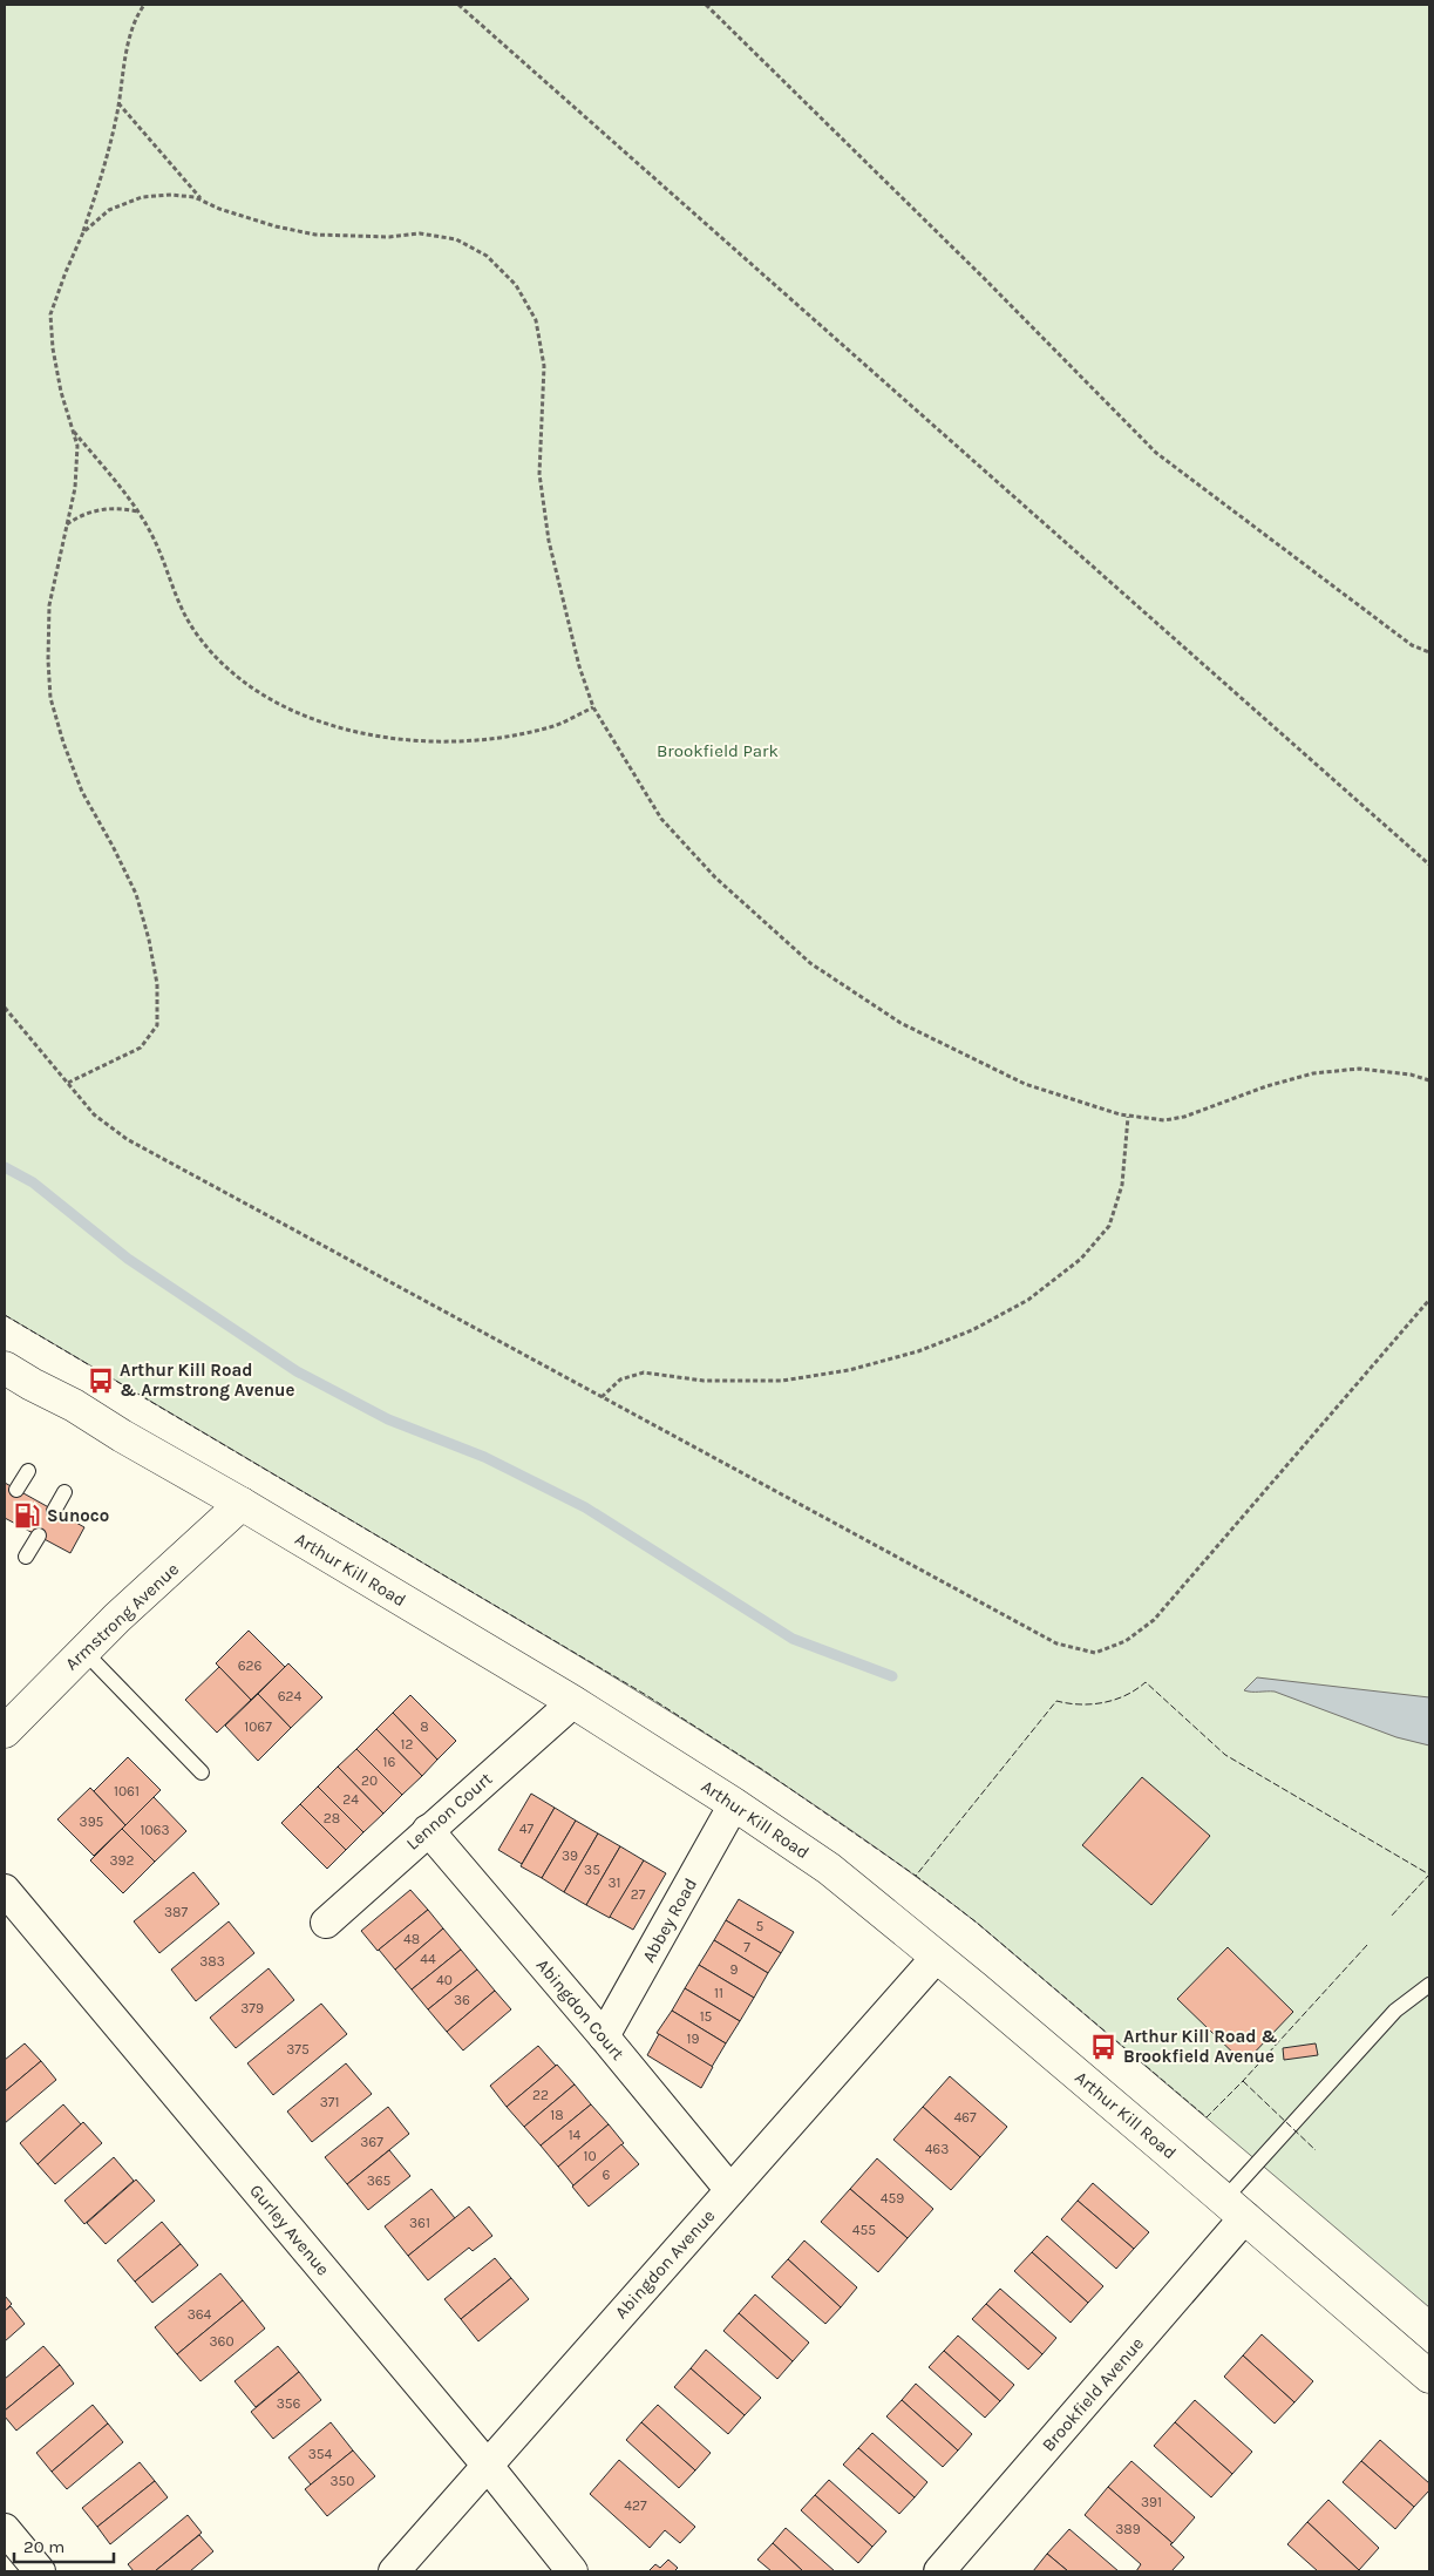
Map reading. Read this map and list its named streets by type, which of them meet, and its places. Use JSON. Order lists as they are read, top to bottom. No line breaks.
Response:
{"streets":{"street":["Arthur Kill Road","Armstrong Avenue","Lennon Court","Abbey Road","Abingdon Court","Gurley Avenue","Abingdon Avenue","Brookfield Avenue"]},"crossings":[["Arthur Kill Road","Armstrong Avenue"],["Arthur Kill Road","Lennon Court"],["Arthur Kill Road","Abbey Road"],["Arthur Kill Road","Abingdon Avenue"],["Arthur Kill Road","Brookfield Avenue"],["Lennon Court","Abingdon Court"],["Abbey Road","Abingdon Court"],["Abingdon Court","Abingdon Avenue"],["Gurley Avenue","Abingdon Avenue"]],"parks":["Brookfield Park"],"places":{"bus stop":["Arthur Kill Road & Armstrong Avenue","Arthur Kill Road & Brookfield Avenue"],"fuel station":["Sunoco"]},"house_numbers":["626","624","1067","8","12","16","20","1061","24","28","395","47","1063","39","392","35","31","27","387","5","48","7","44","383","9","40","11","36","379","15","19","375","22","371","18","467","14","367","463","10","6","365","459","361","455","364","360","356","354","350","391","427","389"],"scale_bar":"20 m"}
